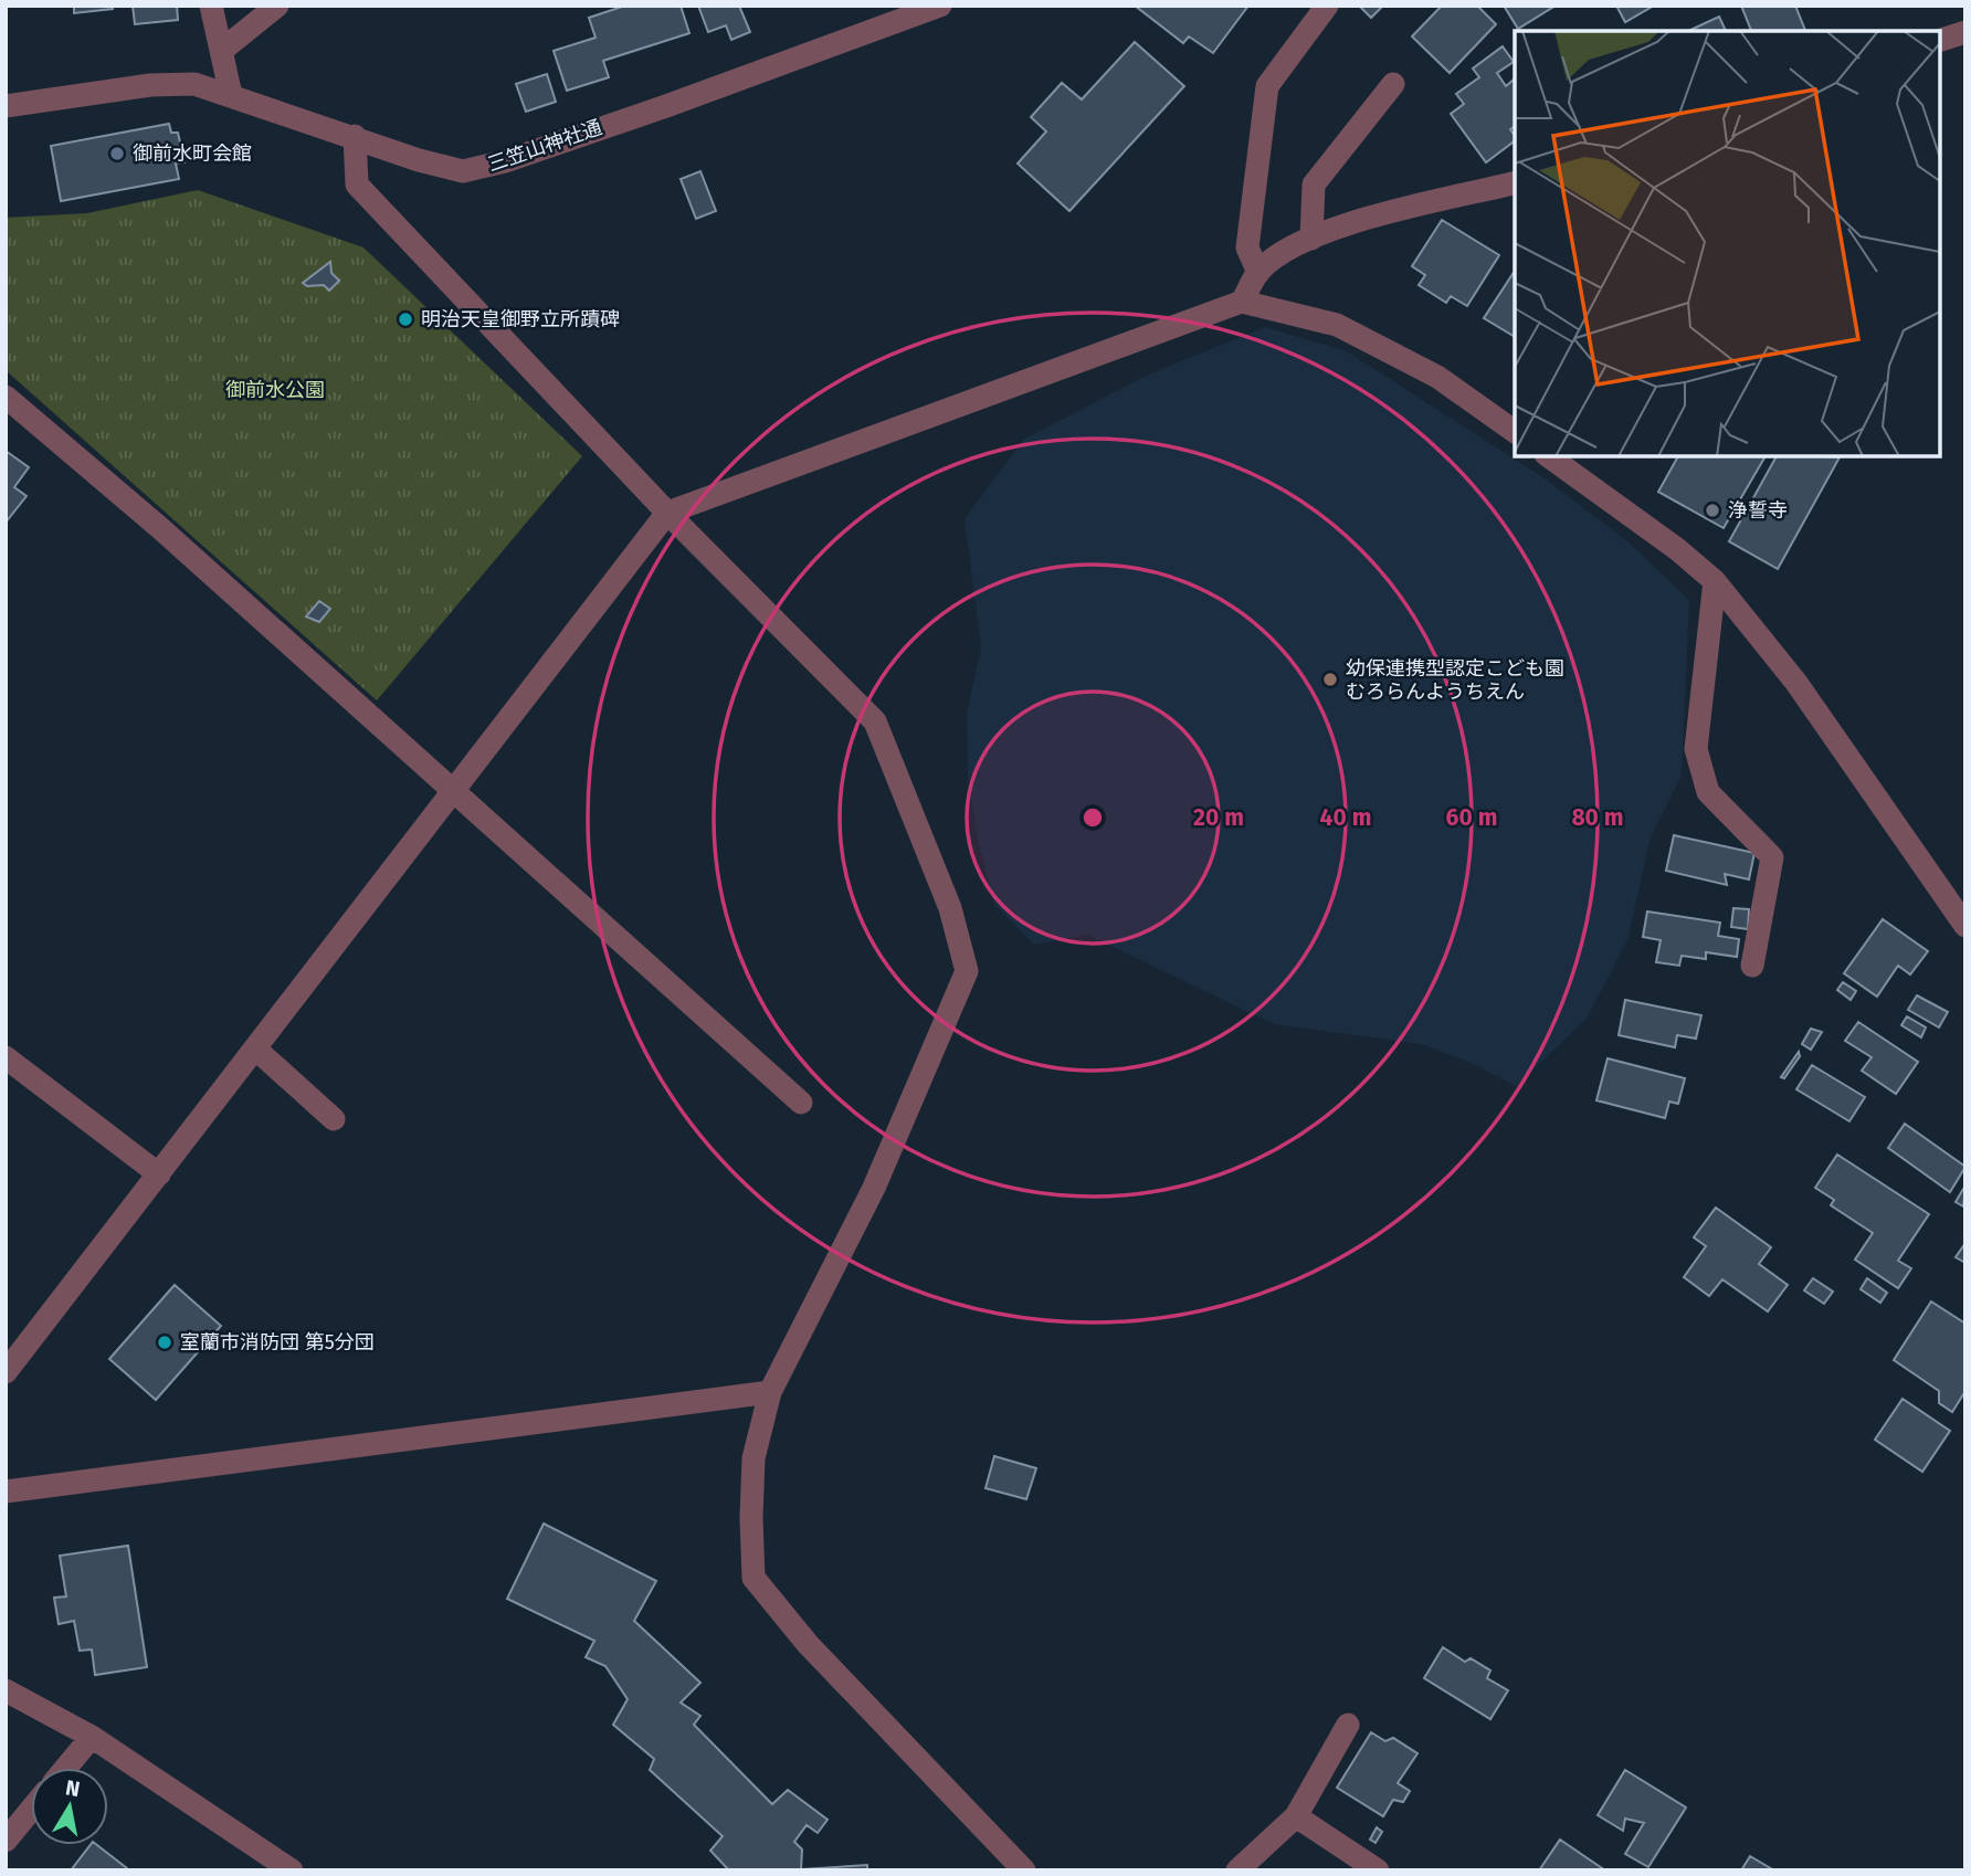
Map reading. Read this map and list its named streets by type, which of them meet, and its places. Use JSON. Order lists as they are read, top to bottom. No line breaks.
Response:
{"streets":{"street":["三笠山神社通"]},"parks":["御前水公園"],"places":["御前水町会館","明治天皇御野立所蹟碑","浄誓寺","幼保連携型認定こども園 むろらんようちえん","室蘭市消防団 第5分団"],"north":"top","rings":["20 m","40 m","60 m","80 m"]}
